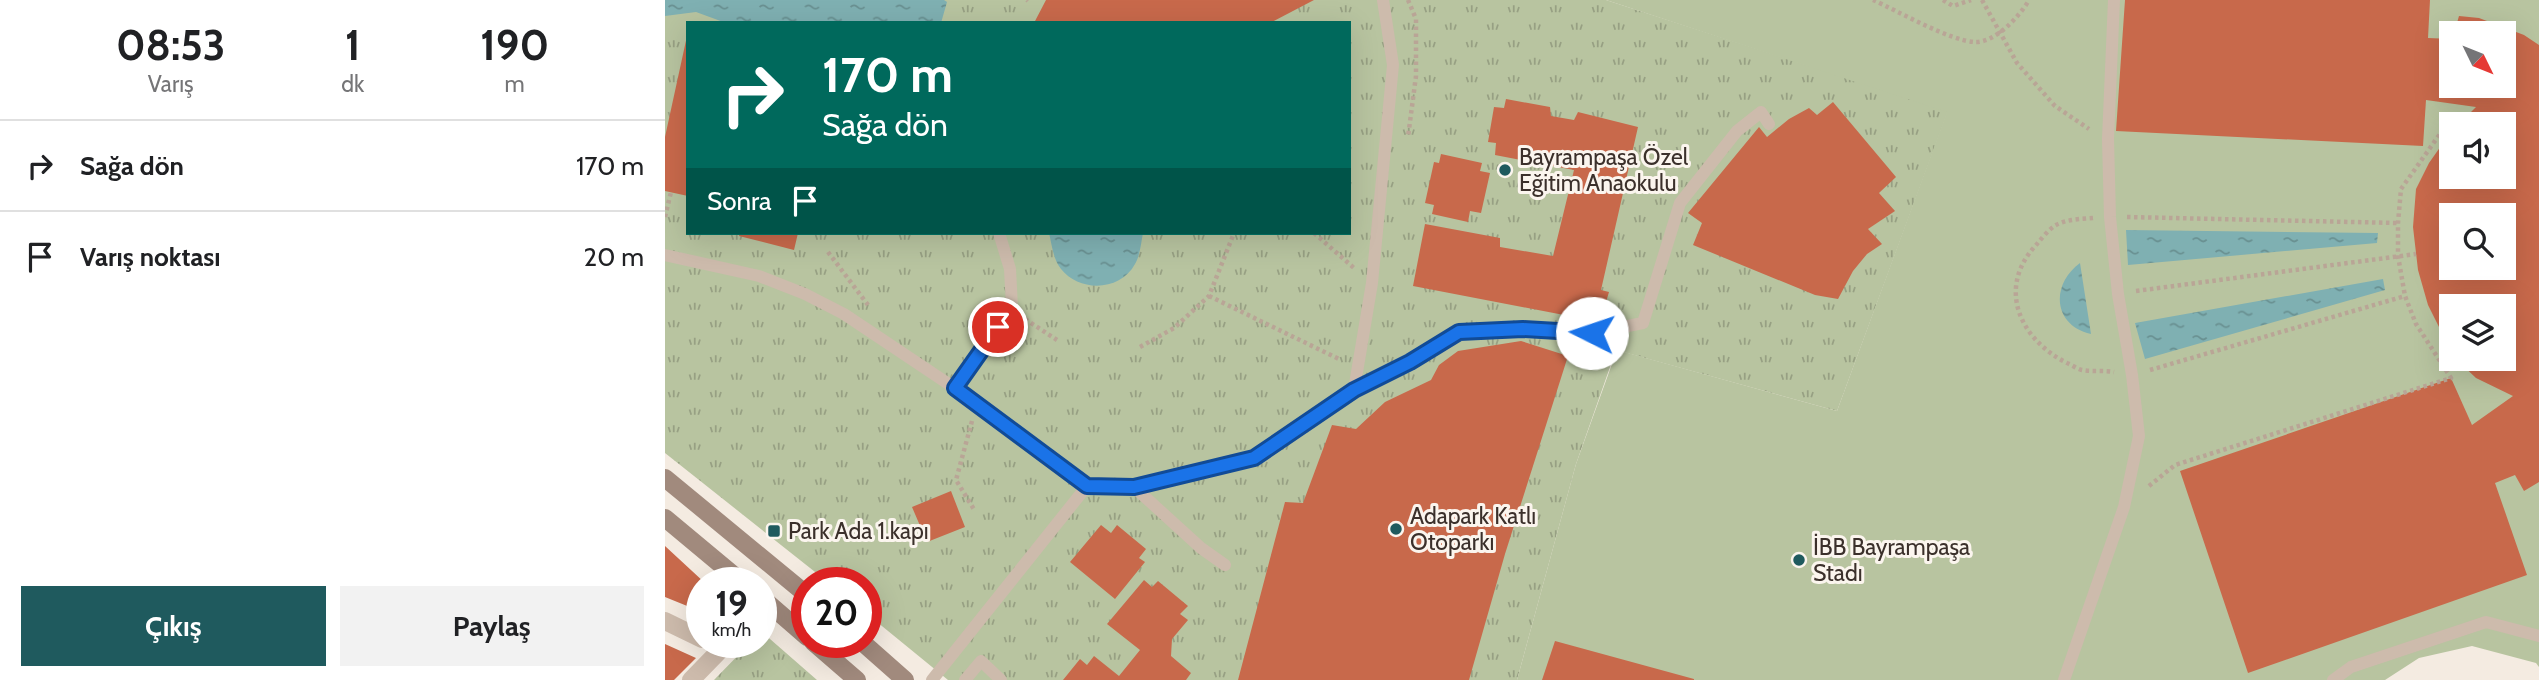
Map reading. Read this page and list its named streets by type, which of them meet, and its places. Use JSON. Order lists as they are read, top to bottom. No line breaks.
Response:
{"places":{"other":["Bayrampaşa Özel Eğitim Anaokulu","Adapark Katlı Otoparkı","İBB Bayrampaşa Stadı"],"transit":["Park Ada 1.kapı"]},"north":"bottom right","page":{"eta":["08:53","Varış","1","dk","190","m"],"turn":["170 m","Sağa dön"],"list":[{"name":"Sağa dön","value":"170 m"},{"name":"Varış noktası","value":"20 m"}],"then":"Sonra","speed":"19 km/h","limit":"20","buttons":["Çıkış","Paylaş"]}}
